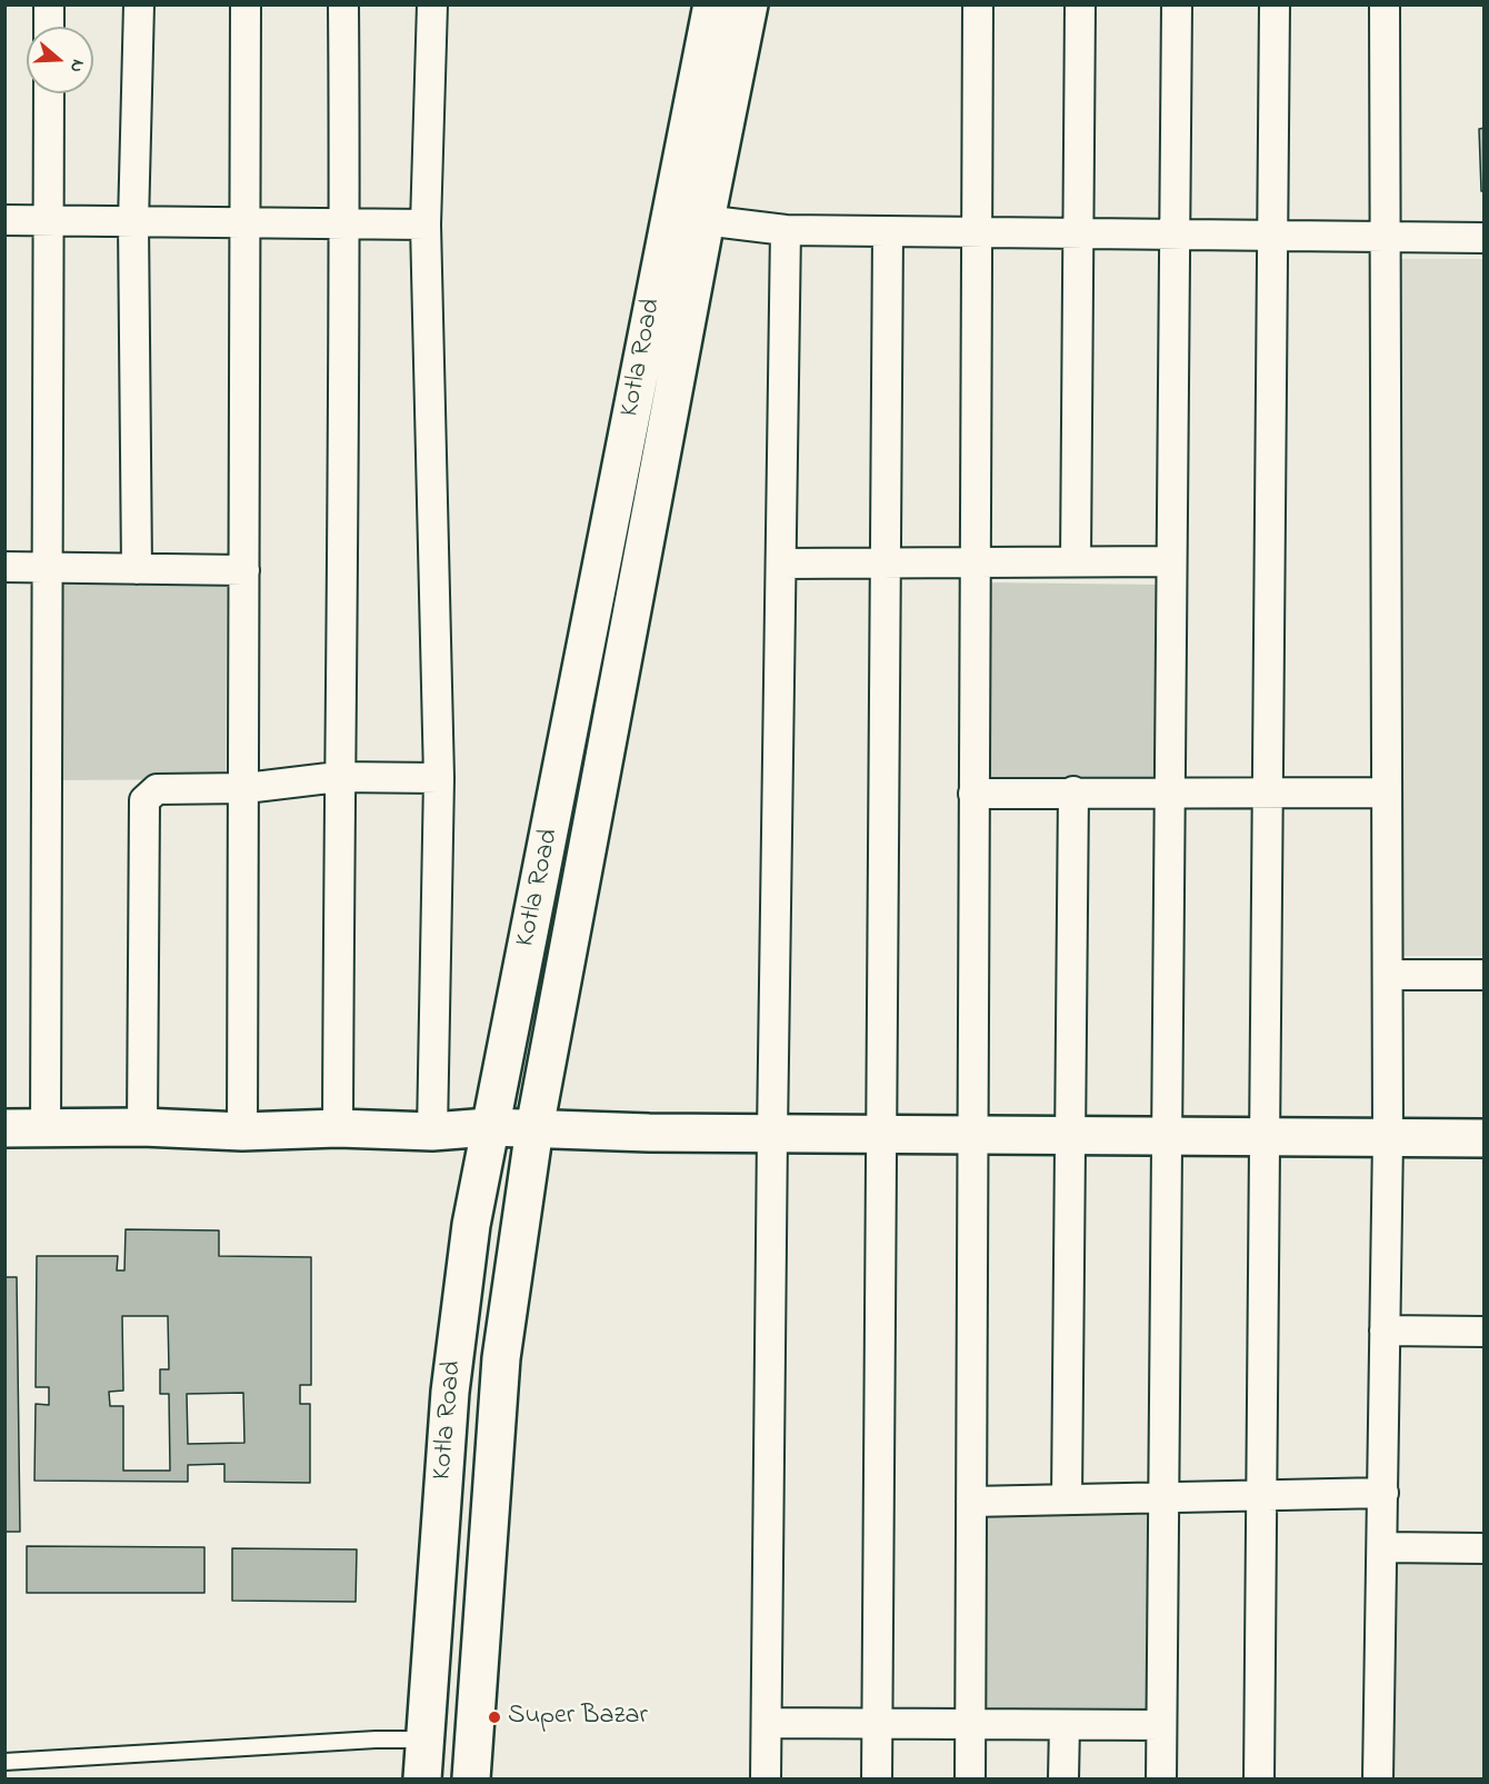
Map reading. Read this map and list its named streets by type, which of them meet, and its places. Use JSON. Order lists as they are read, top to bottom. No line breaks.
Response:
{"streets":{"main road":["Kotla Road"]},"places":["Super Bazar"],"north":"right"}
